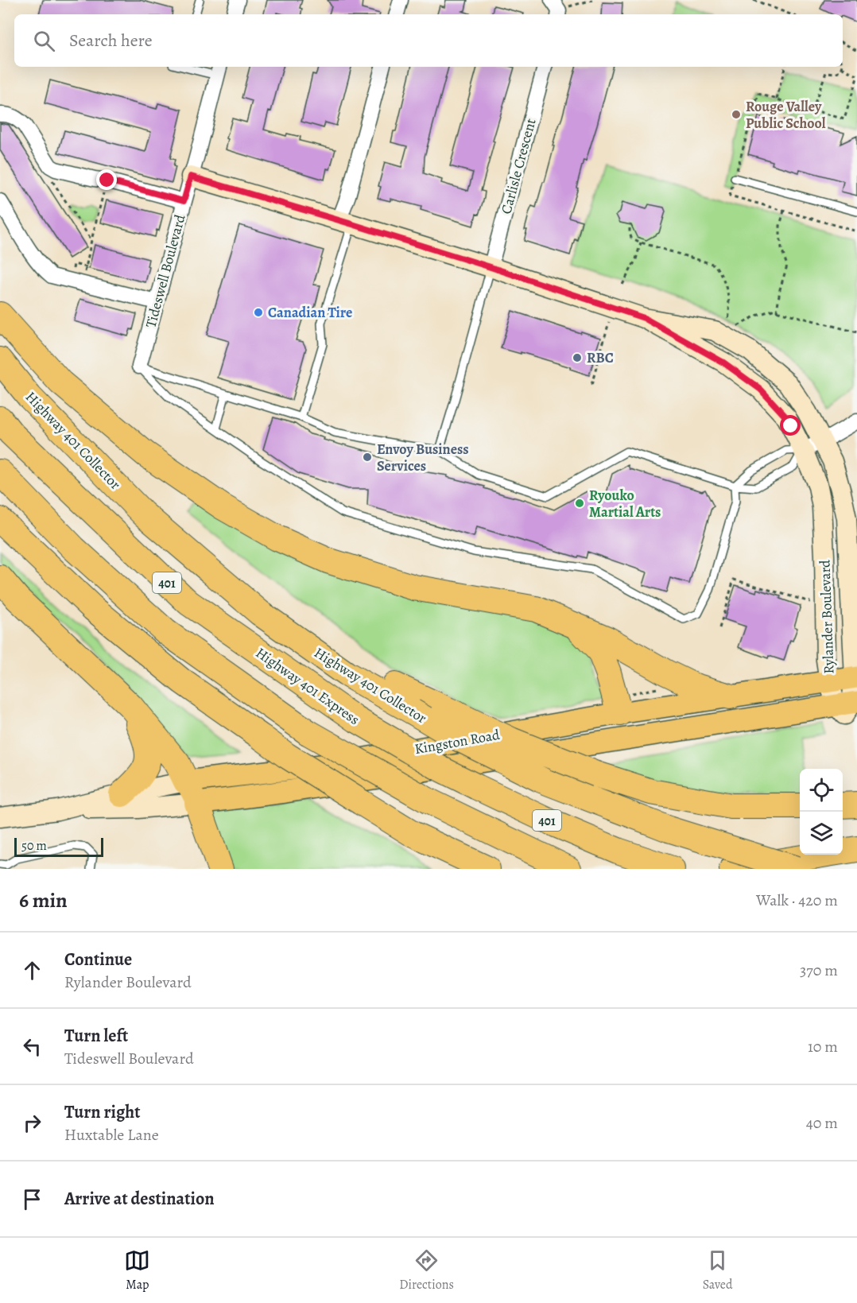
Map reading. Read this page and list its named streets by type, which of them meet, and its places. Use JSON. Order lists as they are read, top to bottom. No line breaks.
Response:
{"streets":{"highway":["Highway 401 Collector","401","Highway 401 Express"],"main road":["Kingston Road"],"street":["Carlisle Crescent","Tideswell Boulevard","Rylander Boulevard"]},"crossings":[["Carlisle Crescent","Rylander Boulevard"],["Tideswell Boulevard","Rylander Boulevard"],["Rylander Boulevard","Kingston Road"]],"places":["Rouge Valley Public School","Canadian Tire","RBC","Envoy Business Services","Ryouko Martial Arts"],"scale_bar":"50 m","page":{"search":"Search here","scale":"50 m","heading":["6 min","Walk · 420 m"],"list":[["Continue","Rylander Boulevard","370 m"],["Turn left","Tideswell Boulevard","10 m"],["Turn right","Huxtable Lane","40 m"],"Arrive at destination"],"nav":["Map","Directions","Saved"]}}
